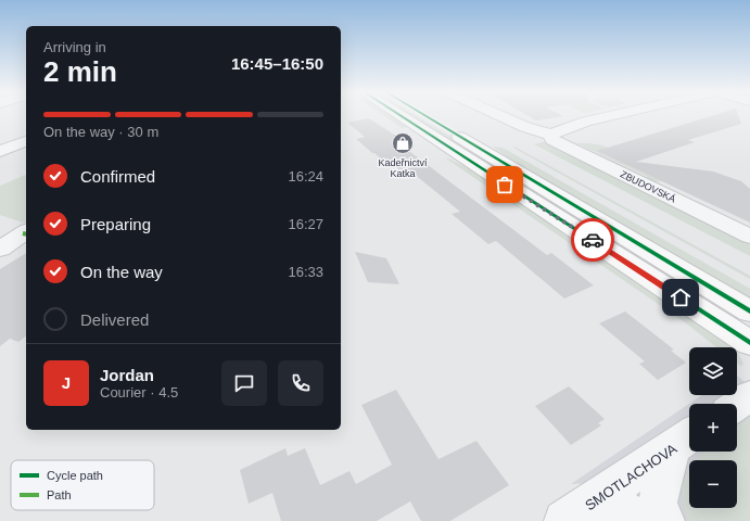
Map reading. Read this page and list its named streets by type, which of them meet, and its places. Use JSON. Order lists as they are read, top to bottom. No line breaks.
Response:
{"streets":{"street":["ZBUDOVSKÁ","SMOTLACHOVA"]},"places":{"shop":["Kadeřnictví Katka"]},"legend":["Cycle path","Path"],"page":{"heading":["2 min","Arriving in","16:45–16:50"],"panel":["Jordan","Courier · 4.5"],"bar":"On the way · 30 m","list":[["Confirmed","16:24"],["Preparing","16:27"],["On the way","16:33"],"Delivered"],"map_buttons":["+","−"],"round":"J"}}
